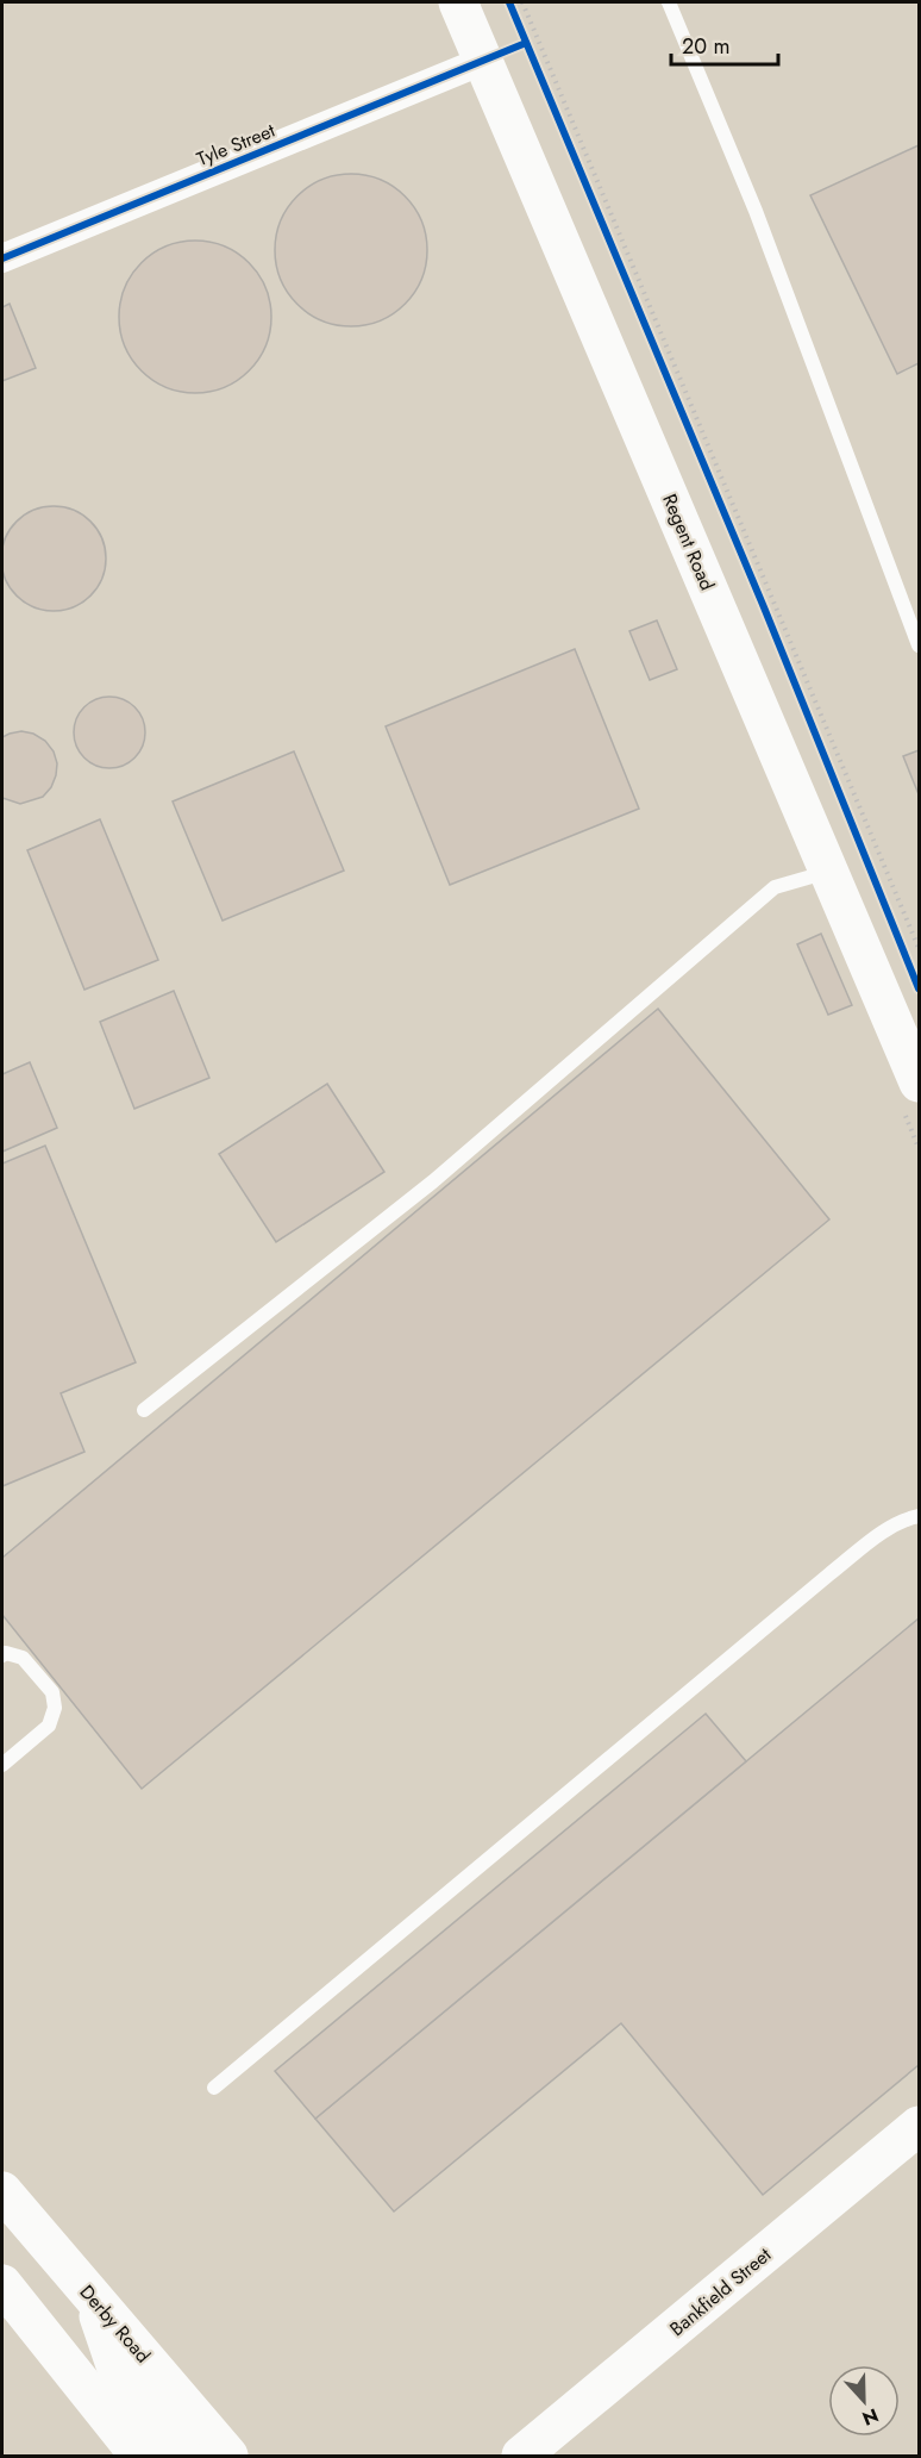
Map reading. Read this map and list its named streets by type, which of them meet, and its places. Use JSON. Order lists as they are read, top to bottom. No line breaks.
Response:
{"streets":{"main road":["Regent Road","Bankfield Street","Derby Road"],"street":["Tyle Street"]},"crossings":[["Tyle Street","Regent Road"]],"scale_bar":"20 m","north":"bottom"}
